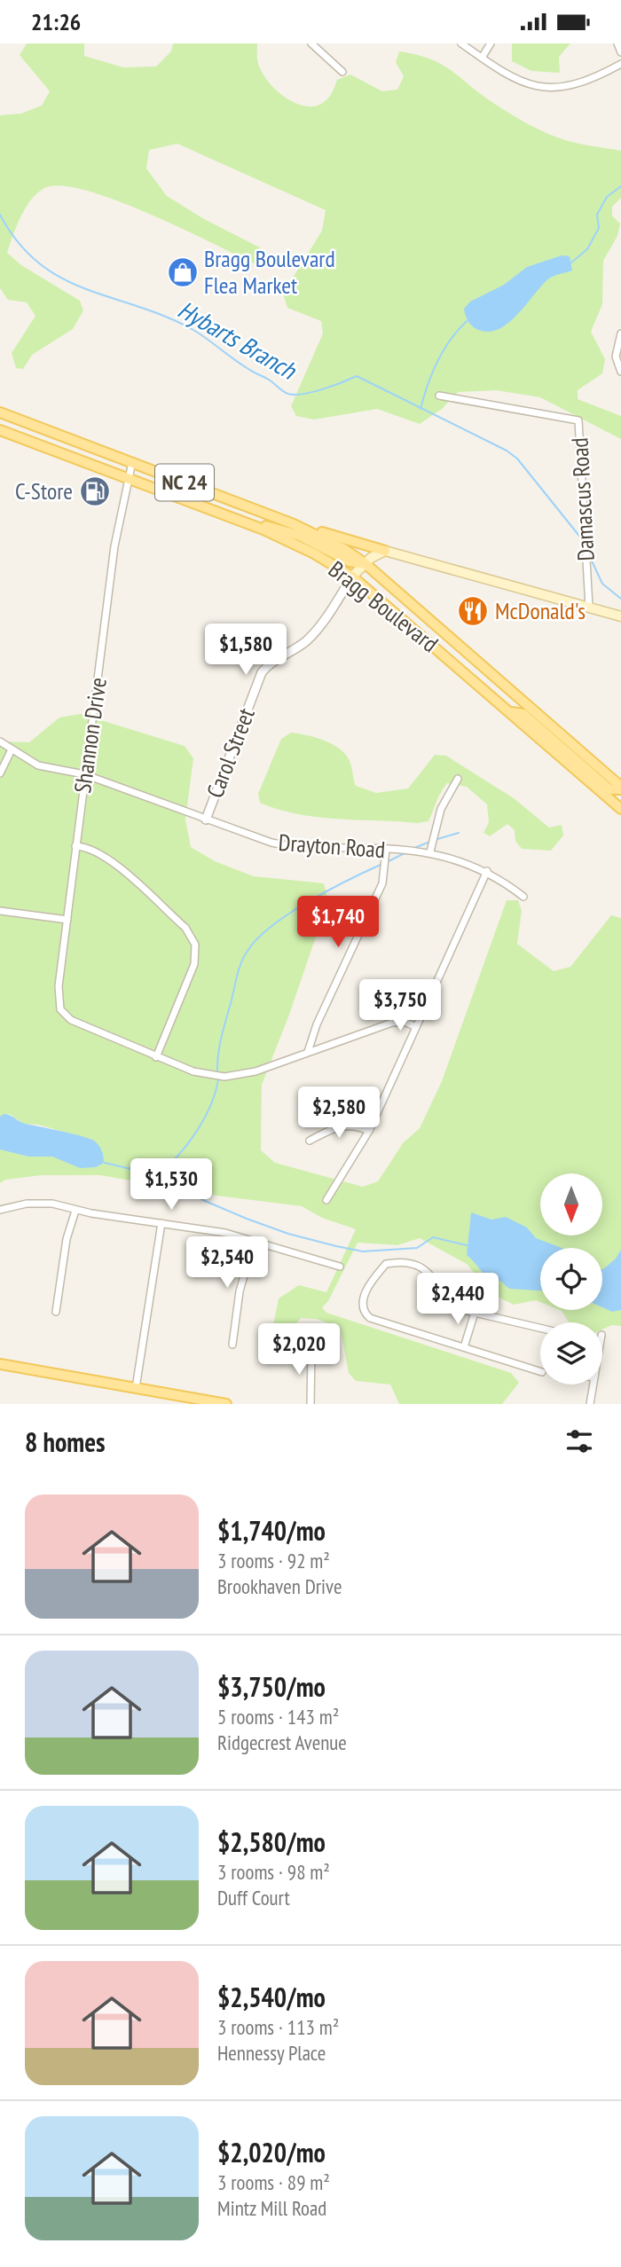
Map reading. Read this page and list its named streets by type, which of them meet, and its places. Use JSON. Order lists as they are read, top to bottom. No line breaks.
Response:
{"streets":{"main road":["NC 24","Bragg Boulevard"],"street":["Damascus Road","Shannon Drive","Carol Street","Drayton Road"]},"crossings":[["Bragg Boulevard","Shannon Drive"],["Bragg Boulevard","Carol Street"],["Shannon Drive","Drayton Road"],["Carol Street","Drayton Road"]],"water":["Hybarts Branch"],"places":{"shop":["Bragg Boulevard Flea Market"],"fuel station":["C-Store"],"restaurant":["McDonald's"]},"north":"bottom","page":{"status":"21:26","price":["$1,580","$1,740","$3,750","$2,580","$1,530","$2,540","$2,440","$2,020"],"heading":"8 homes","list":[{"name":"$1,740/mo","note":"3 rooms · 92 m² · Brookhaven Drive"},{"name":"$3,750/mo","note":"5 rooms · 143 m² · Ridgecrest Avenue"},{"name":"$2,580/mo","note":"3 rooms · 98 m² · Duff Court"},{"name":"$2,540/mo","note":"3 rooms · 113 m² · Hennessy Place"},{"name":"$2,020/mo","note":"3 rooms · 89 m² · Mintz Mill Road"}]}}
